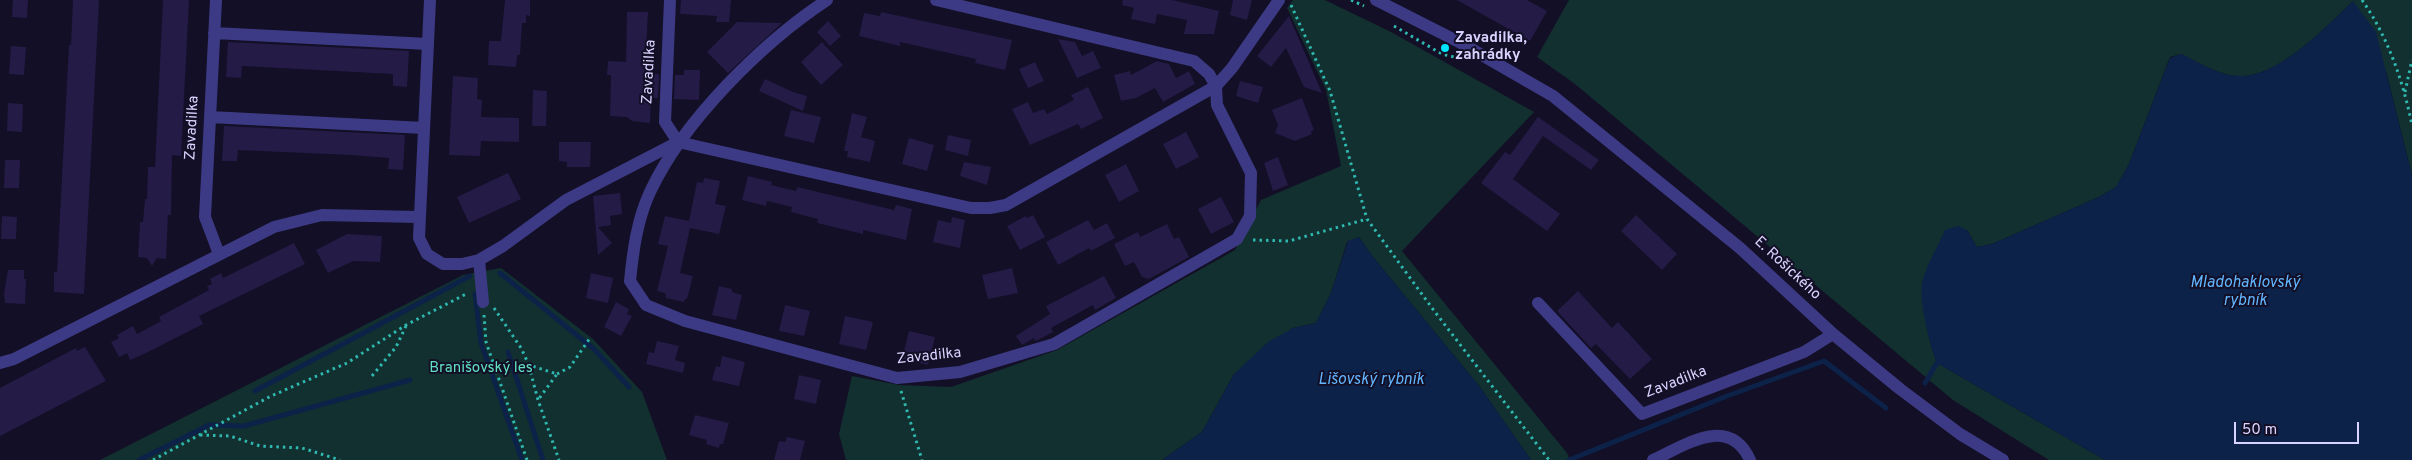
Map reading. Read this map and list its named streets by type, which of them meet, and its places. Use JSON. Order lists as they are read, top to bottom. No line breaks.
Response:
{"streets":{"street":["Zavadilka","E. Rošického"]},"crossings":[["Zavadilka","E. Rošického"]],"water":["Mladohaklovský rybník","Lišovský rybník"],"parks":["Branišovský les"],"places":["Zavadilka, zahrádky"],"scale_bar":"50 m"}
